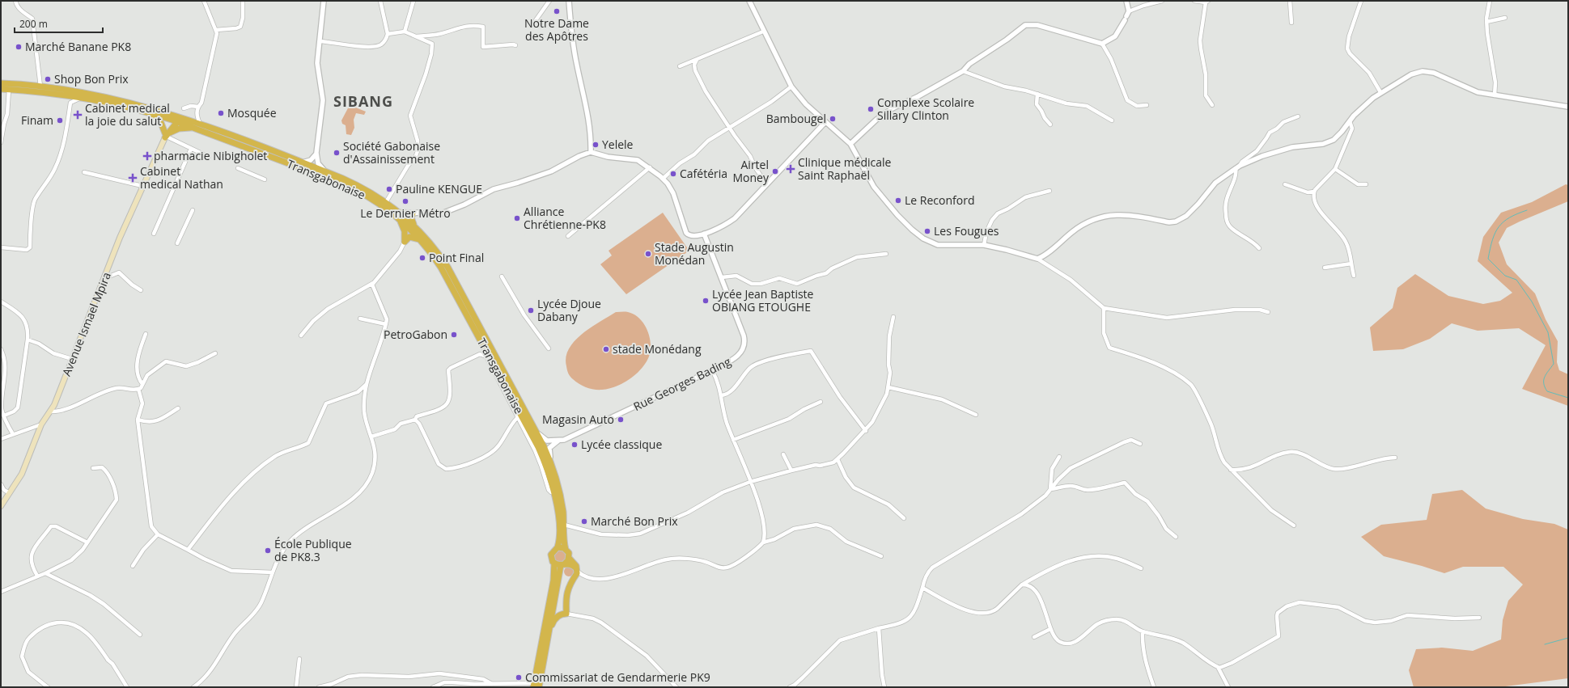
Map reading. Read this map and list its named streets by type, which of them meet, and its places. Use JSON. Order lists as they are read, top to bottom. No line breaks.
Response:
{"streets":{"highway":["Transgabonaise"],"main road":["Avenue Ismael Mpira"],"street":["Rue Georges Bading"]},"districts":["SIBANG"],"places":{"other":["Notre Dame des Apôtres","Marché Banane PK8","Shop Bon Prix","Complexe Scolaire Sillary Clinton","Mosquée","Bambougel","Finam","Yelele","Société Gabonaise d'Assainissement","Airtel Money","Cafétéria","Pauline KENGUE","Le Reconford","Le Dernier Métro","Alliance Chrétienne-PK8","Les Fougues","Stade Augustin Monédan","Point Final","Lycée Jean Baptiste OBIANG ETOUGHE","Lycée Djoue Dabany","PetroGabon","stade Monédang","Magasin Auto","Lycée classique","Marché Bon Prix","École Publique de PK8.3","Commissariat de Gendarmerie PK9"],"health":["Cabinet medical la joie du salut","pharmacie Nibigholet","Clinique médicale Saint Raphaël","Cabinet medical Nathan"]},"scale_bar":"200 m"}
